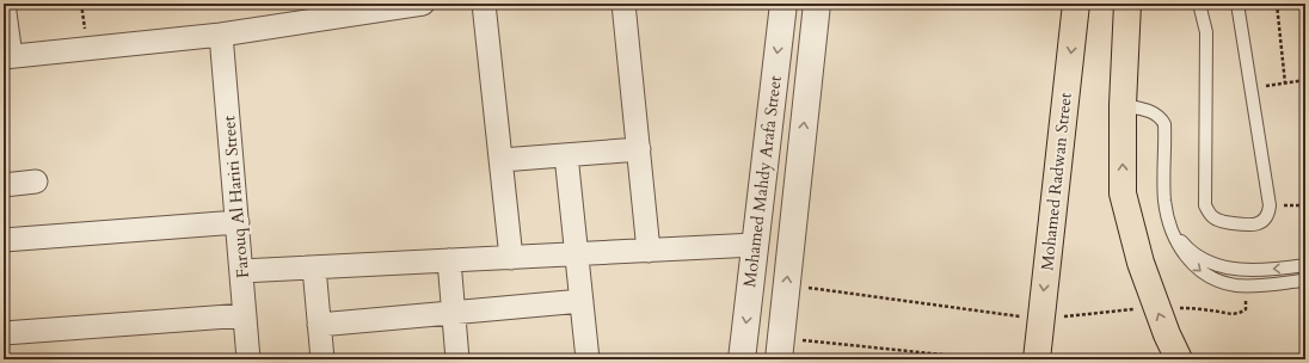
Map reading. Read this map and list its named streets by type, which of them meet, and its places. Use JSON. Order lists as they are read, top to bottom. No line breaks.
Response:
{"streets":{"main road":["Mohamed Radwan Street"],"street":["Mohamed Mahdy Arafa Street","Farouq Al Hariri Street"]}}
